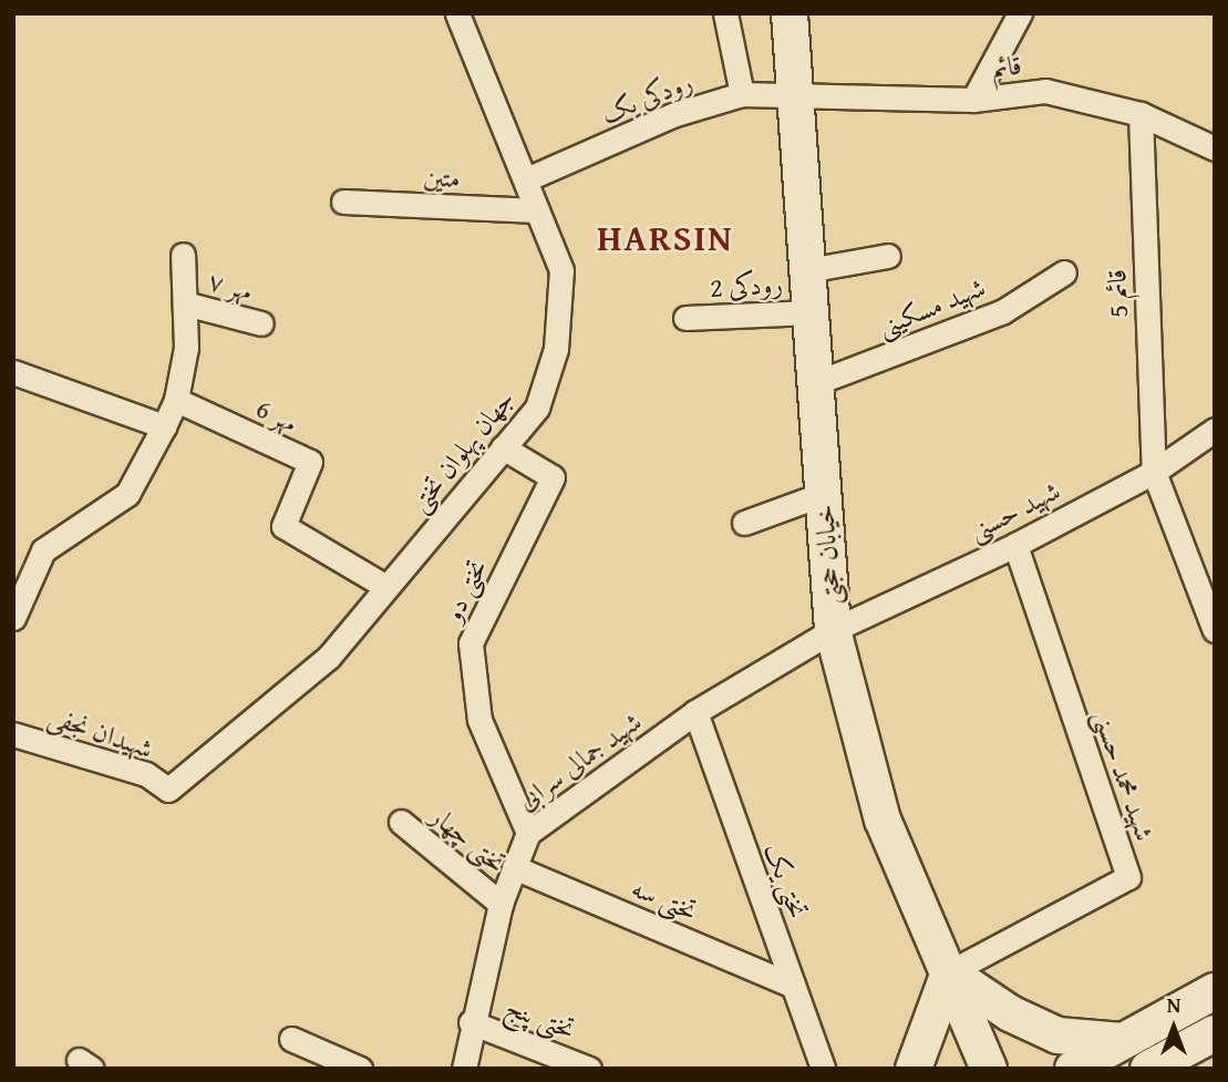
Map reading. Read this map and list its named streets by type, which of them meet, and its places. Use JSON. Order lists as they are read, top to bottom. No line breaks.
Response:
{"streets":{"main road":["خیابان حجتی"],"street":["قائم","رودکی یک","متین","مهر ۷","رودکی 2","قائم 5","شهید مسکینی","مهر 6","جهان پهلوان تختی","شهید حسنی","تختی دو","شهیدان نجفی","شهید جمالی سرابی","شهید محمد حسنی","تختی چهار","تختی یک","تختی سه","تختی پنج"]},"crossings":[["قائم","رودکی یک"],["قائم","قائم 5"],["قائم","خیابان حجتی"],["رودکی یک","جهان پهلوان تختی"],["رودکی یک","خیابان حجتی"],["متین","جهان پهلوان تختی"],["رودکی 2","خیابان حجتی"],["قائم 5","شهید حسنی"],["شهید مسکینی","خیابان حجتی"],["مهر 6","جهان پهلوان تختی"],["جهان پهلوان تختی","تختی دو"],["جهان پهلوان تختی","شهیدان نجفی"],["شهید حسنی","خیابان حجتی"],["شهید حسنی","شهید جمالی سرابی"],["شهید حسنی","شهید محمد حسنی"],["خیابان حجتی","شهید جمالی سرابی"],["خیابان حجتی","شهید محمد حسنی"],["تختی دو","شهید جمالی سرابی"],["شهید جمالی سرابی","تختی چهار"],["شهید جمالی سرابی","تختی یک"],["شهید جمالی سرابی","تختی سه"],["شهید جمالی سرابی","تختی پنج"],["تختی یک","تختی سه"]],"districts":["HARSIN"],"north":"top"}
